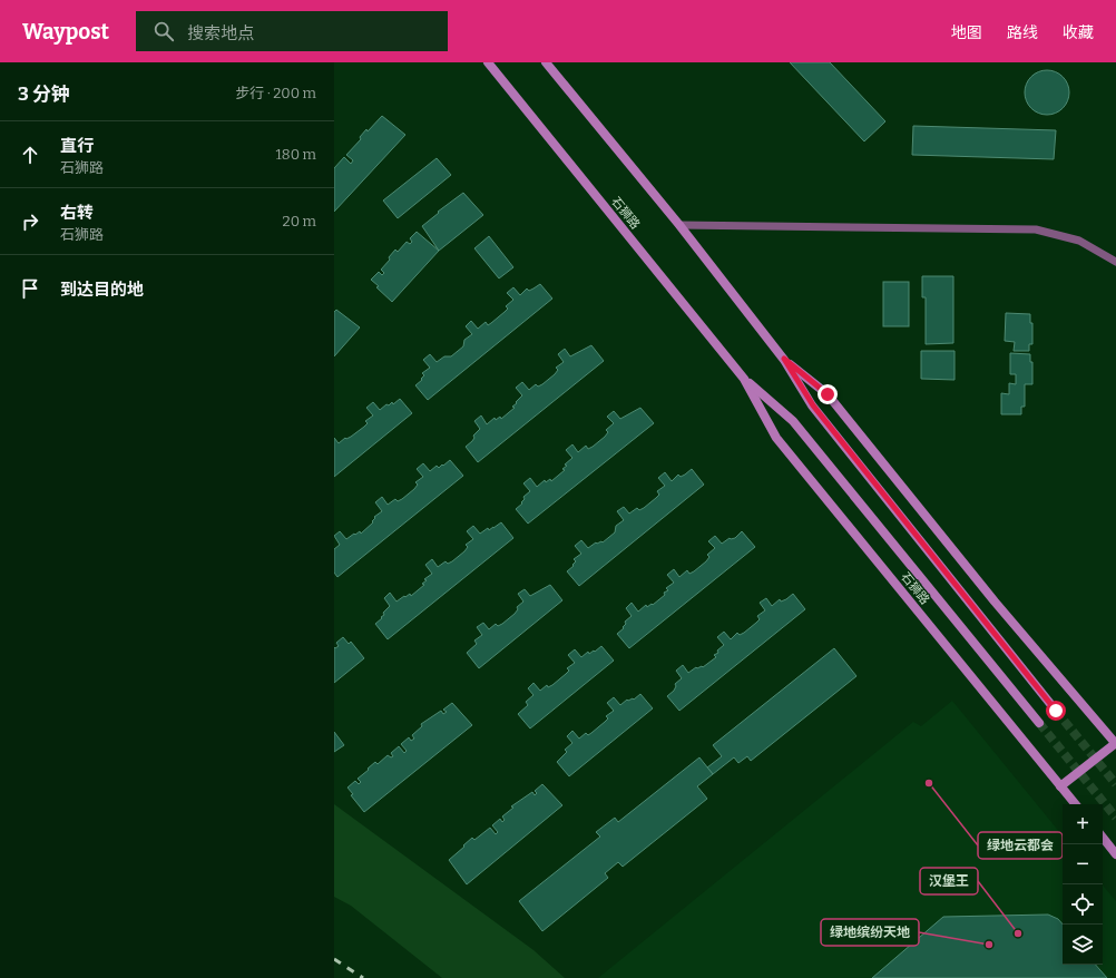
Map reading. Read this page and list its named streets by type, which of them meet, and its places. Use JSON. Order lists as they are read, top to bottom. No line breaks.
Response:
{"streets":{"main road":["石狮路"]},"places":["绿地云都会","汉堡王","绿地缤纷天地"],"page":{"header":"Waypost","search":"搜索地点","nav":["地图","路线","收藏"],"heading":["3 分钟","步行 · 200 m"],"list":[["直行","石狮路","180 m"],["右转","石狮路","20 m"],"到达目的地"],"map_buttons":["+","−"]}}
